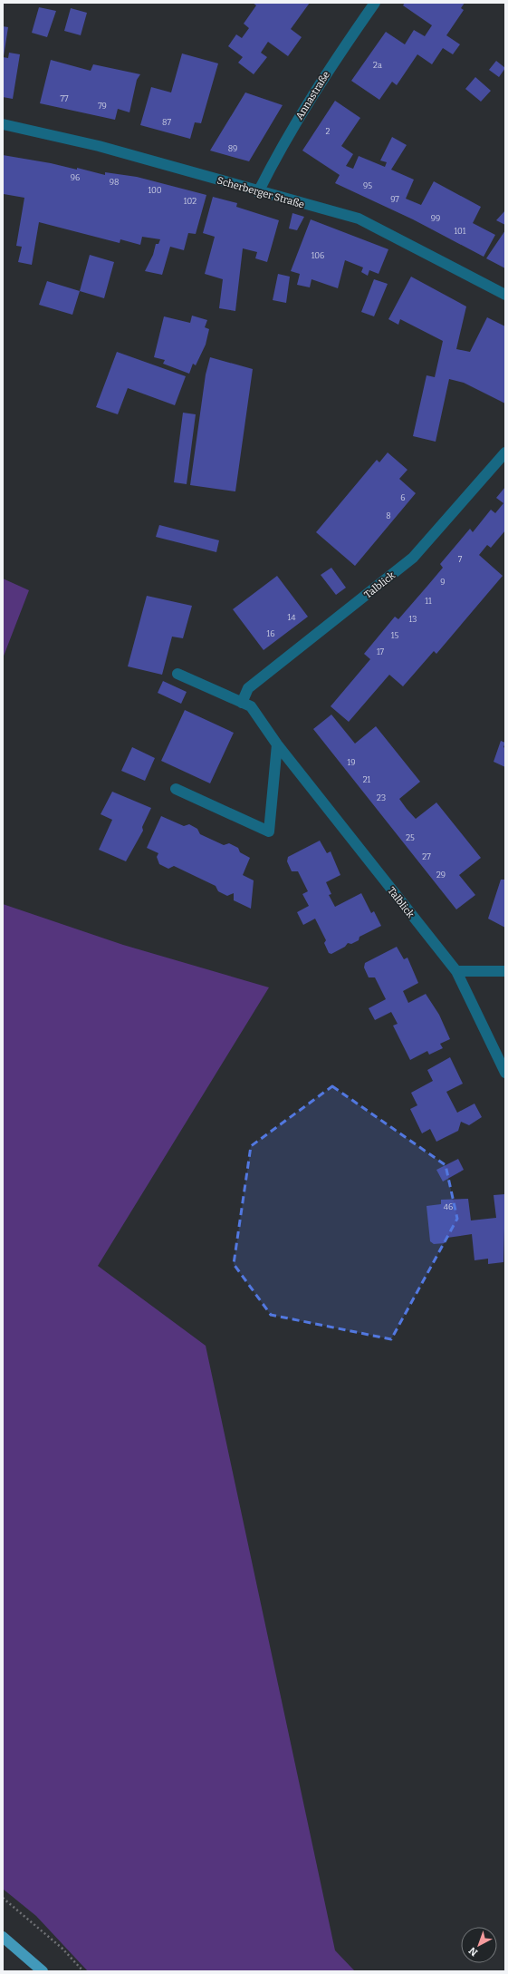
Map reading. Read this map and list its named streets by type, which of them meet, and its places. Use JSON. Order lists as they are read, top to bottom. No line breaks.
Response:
{"streets":{"street":["Annastraße","Scherberger Straße","Talblick"]},"crossings":[["Annastraße","Scherberger Straße"]],"house_numbers":["2a","77","79","87","2","89","96","98","95","100","97","102","99","101","106","6","8","7","9","11","14","13","16","15","17","19","21","23","25","27","29","46"],"north":"bottom left"}
